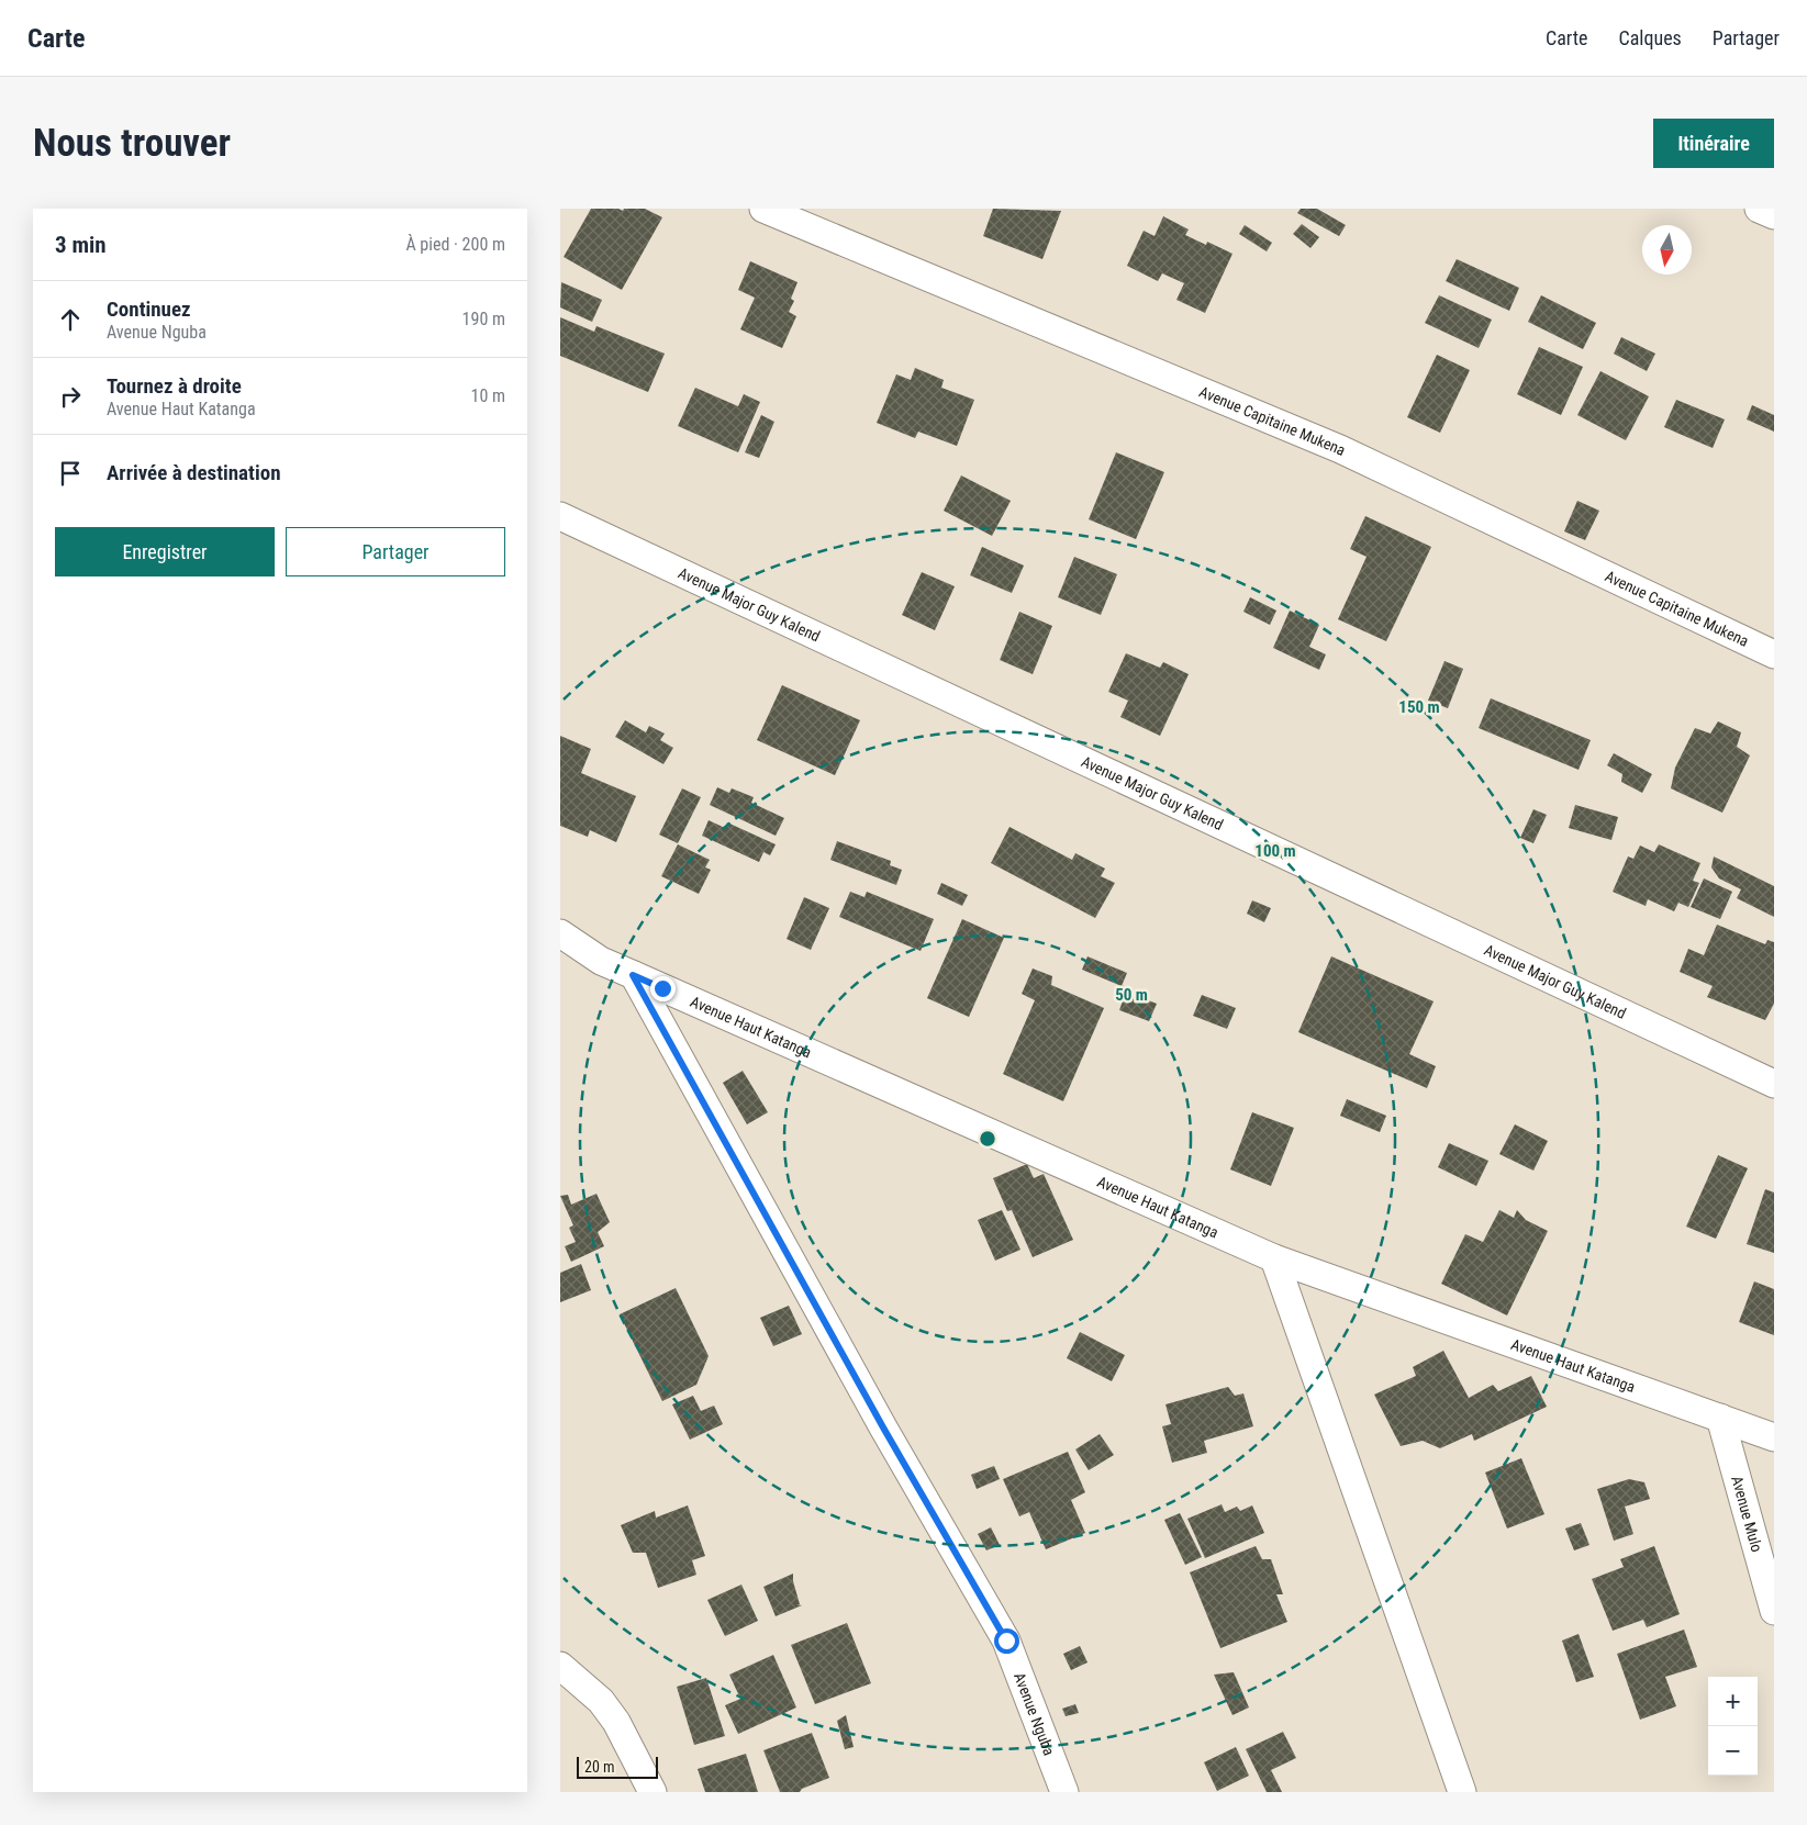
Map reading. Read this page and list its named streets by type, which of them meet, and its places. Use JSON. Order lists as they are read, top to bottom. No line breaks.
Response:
{"streets":{"street":["Avenue Capitaine Mukena","Avenue Major Guy Kalend","Avenue Haut Katanga","Avenue Mulo","Avenue Nguba"]},"crossings":[["Avenue Haut Katanga","Avenue Mulo"],["Avenue Haut Katanga","Avenue Nguba"]],"scale_bar":"20 m","north":"bottom","page":{"header":"Carte","nav":["Carte","Calques","Partager"],"buttons":["Itinéraire",["Enregistrer","Partager"]],"title":"Nous trouver","heading":["3 min","À pied · 200 m"],"list":[["Continuez","Avenue Nguba","190 m"],["Tournez à droite","Avenue Haut Katanga","10 m"],"Arrivée à destination"],"map_buttons":["+","−"],"scale":"20 m"},"rings":["150 m","100 m","50 m"]}
